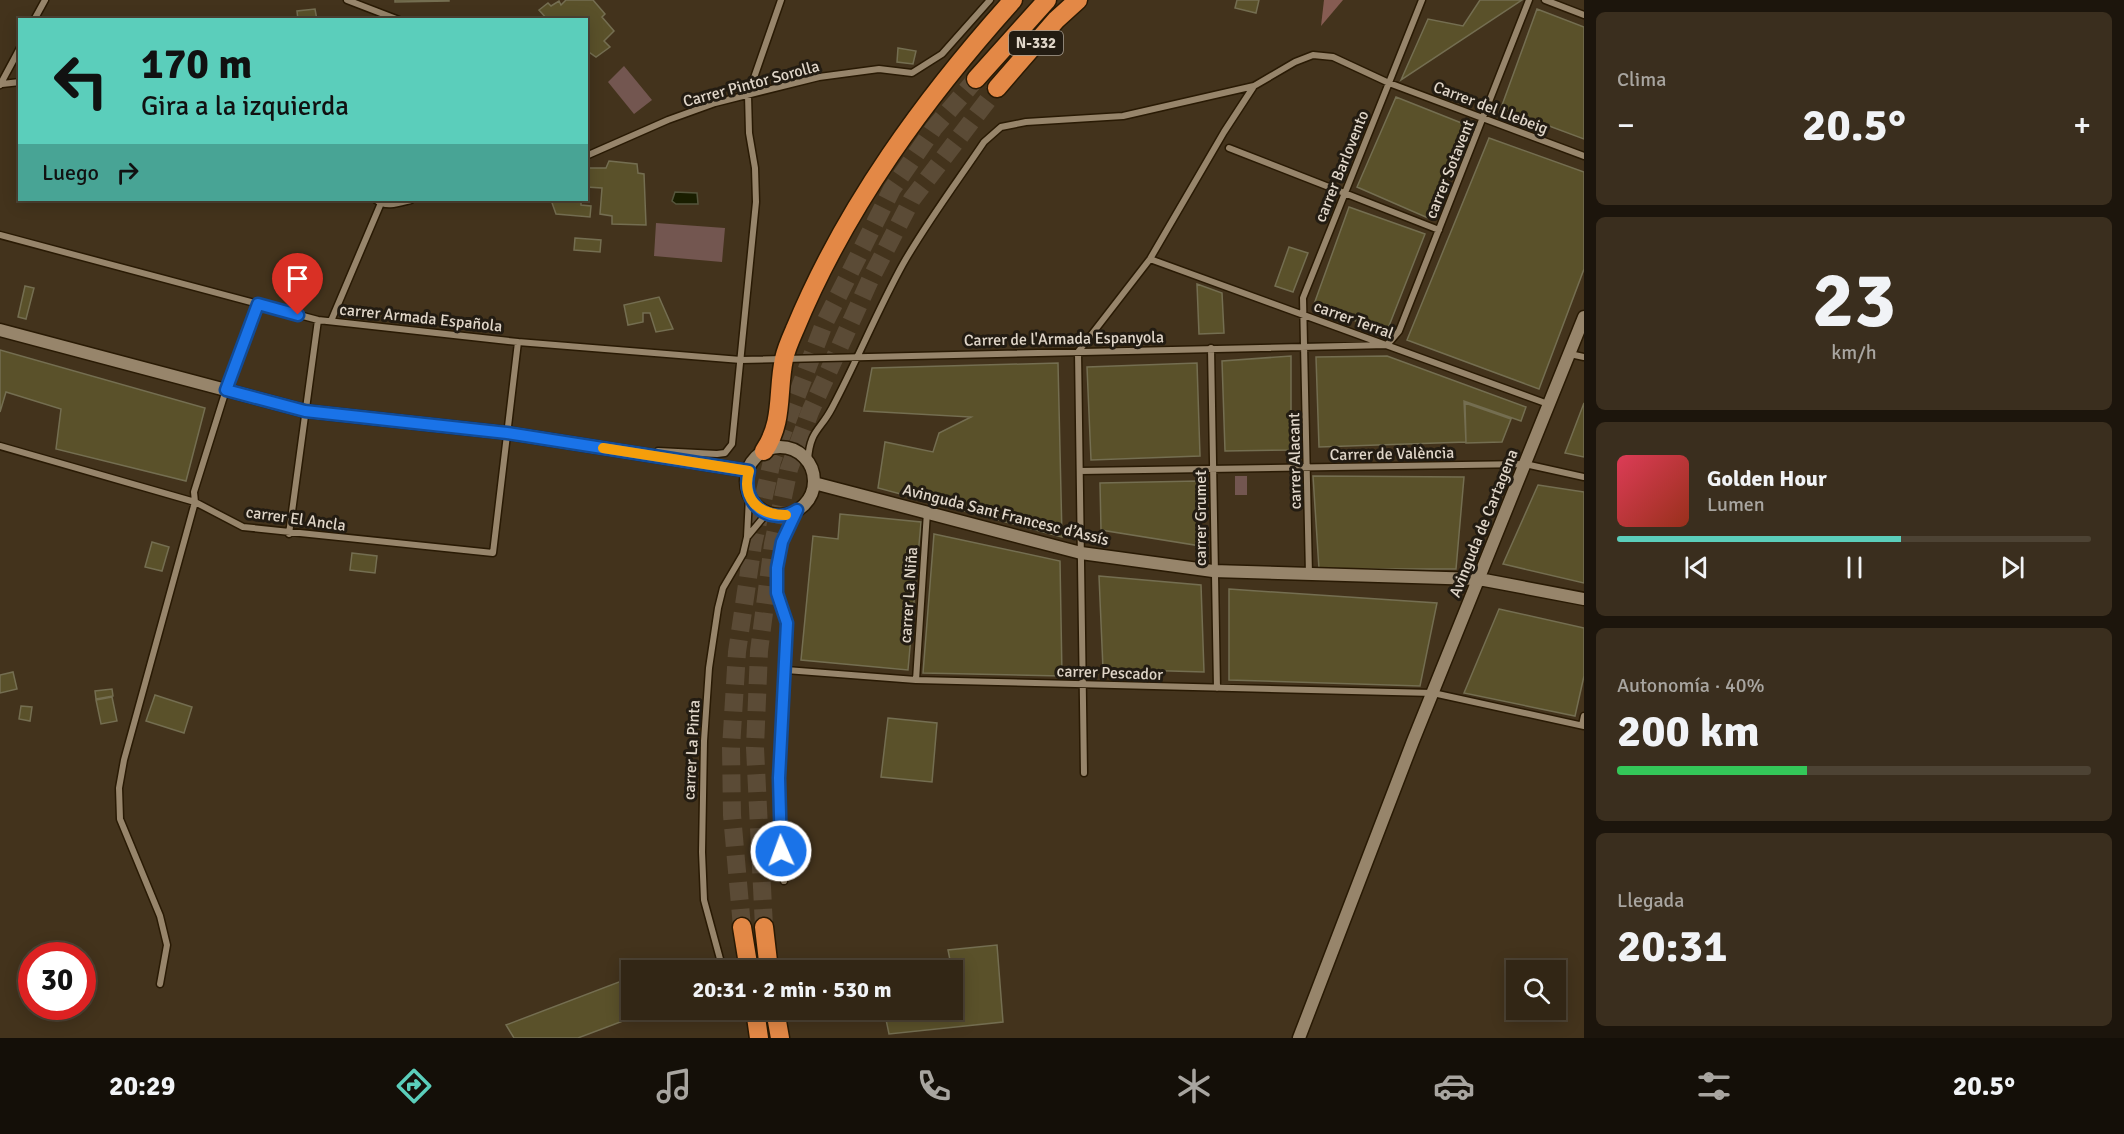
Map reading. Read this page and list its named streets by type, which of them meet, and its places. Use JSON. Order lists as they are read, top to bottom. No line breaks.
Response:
{"streets":{"highway":["N-332"],"main road":["Avinguda Sant Francesc d’Assís","Avinguda de Cartagena"],"street":["Carrer Pintor Sorolla","Carrer del Llebeig","carrer Barlovento","carrer Sotavent","carrer Armada Española","carrer Terral","Carrer de l'Armada Espanyola","Carrer de València","carrer Alacant","carrer El Ancla","carrer Grumet","carrer La Niña","carrer Pescador","carrer La Pinta"]},"crossings":[["Carrer del Llebeig","carrer Barlovento"],["Carrer del Llebeig","carrer Sotavent"],["carrer Barlovento","carrer Terral"],["carrer Barlovento","Carrer de l'Armada Espanyola"],["carrer Barlovento","carrer Alacant"],["carrer Sotavent","carrer Terral"],["carrer Sotavent","Carrer de l'Armada Espanyola"],["carrer Armada Española","Carrer de l'Armada Espanyola"],["carrer Terral","Carrer de l'Armada Espanyola"],["carrer Terral","Avinguda de Cartagena"],["Carrer de l'Armada Espanyola","carrer Alacant"],["Carrer de l'Armada Espanyola","carrer Grumet"],["Carrer de València","carrer Alacant"],["Carrer de València","carrer Grumet"],["Carrer de València","Avinguda de Cartagena"],["carrer Alacant","Avinguda Sant Francesc d’Assís"],["Avinguda Sant Francesc d’Assís","carrer Grumet"],["Avinguda Sant Francesc d’Assís","Avinguda de Cartagena"],["Avinguda Sant Francesc d’Assís","carrer La Niña"],["Avinguda Sant Francesc d’Assís","carrer La Pinta"],["carrer Grumet","carrer Pescador"],["Avinguda de Cartagena","carrer Pescador"],["carrer La Niña","carrer Pescador"]],"page":{"tile":["Clima",["23","km/h"],["Autonomía · 40%","200 km"],["Llegada","20:31"]],"turn":["170 m","Gira a la izquierda"],"heat":["−","20.5°","+"],"then":"Luego","song":["Golden Hour","Lumen"],"limit":"30","trip":"20:31 · 2 min · 530 m","tabs":["20:29","20.5°"]}}
